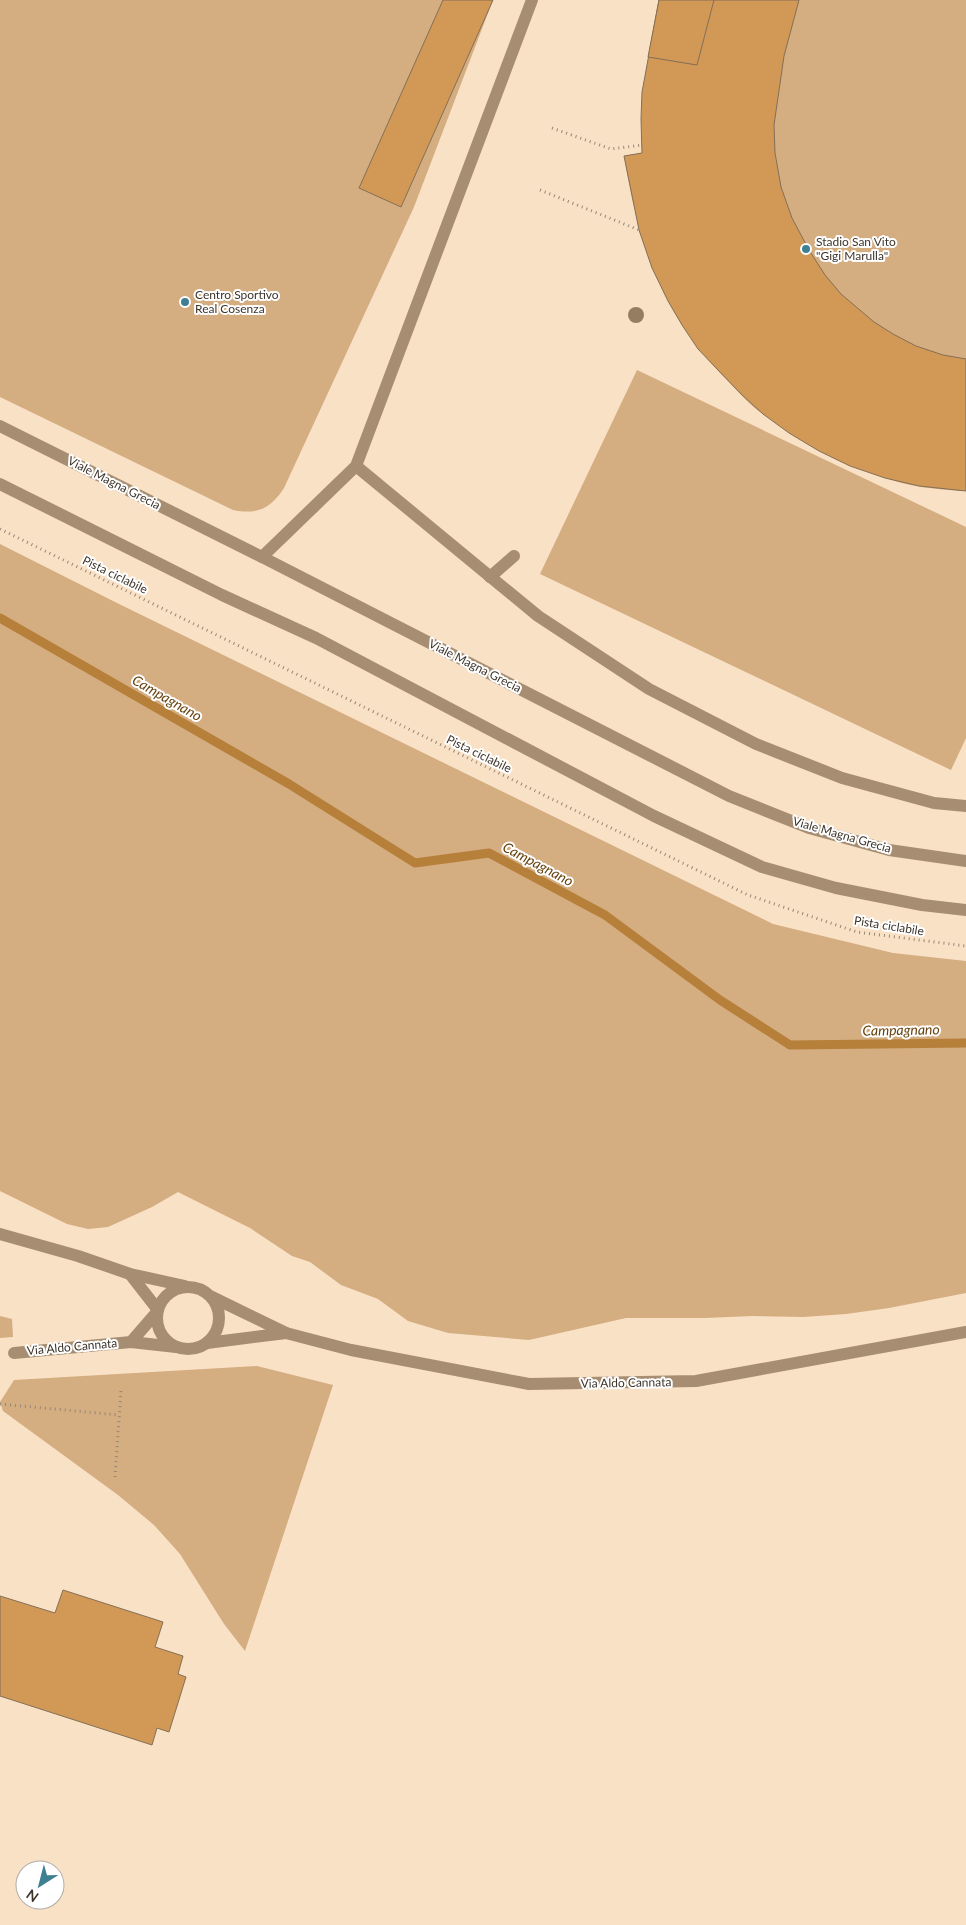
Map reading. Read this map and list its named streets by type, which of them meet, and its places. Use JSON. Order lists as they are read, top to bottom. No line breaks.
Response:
{"streets":{"street":["Viale Magna Grecia","Via Aldo Cannata"],"path":["Pista ciclabile"]},"water":["Campagnano"],"places":["Stadio San Vito \"Gigi Marulla\"","Centro Sportivo Real Cosenza"],"north":"bottom left"}
